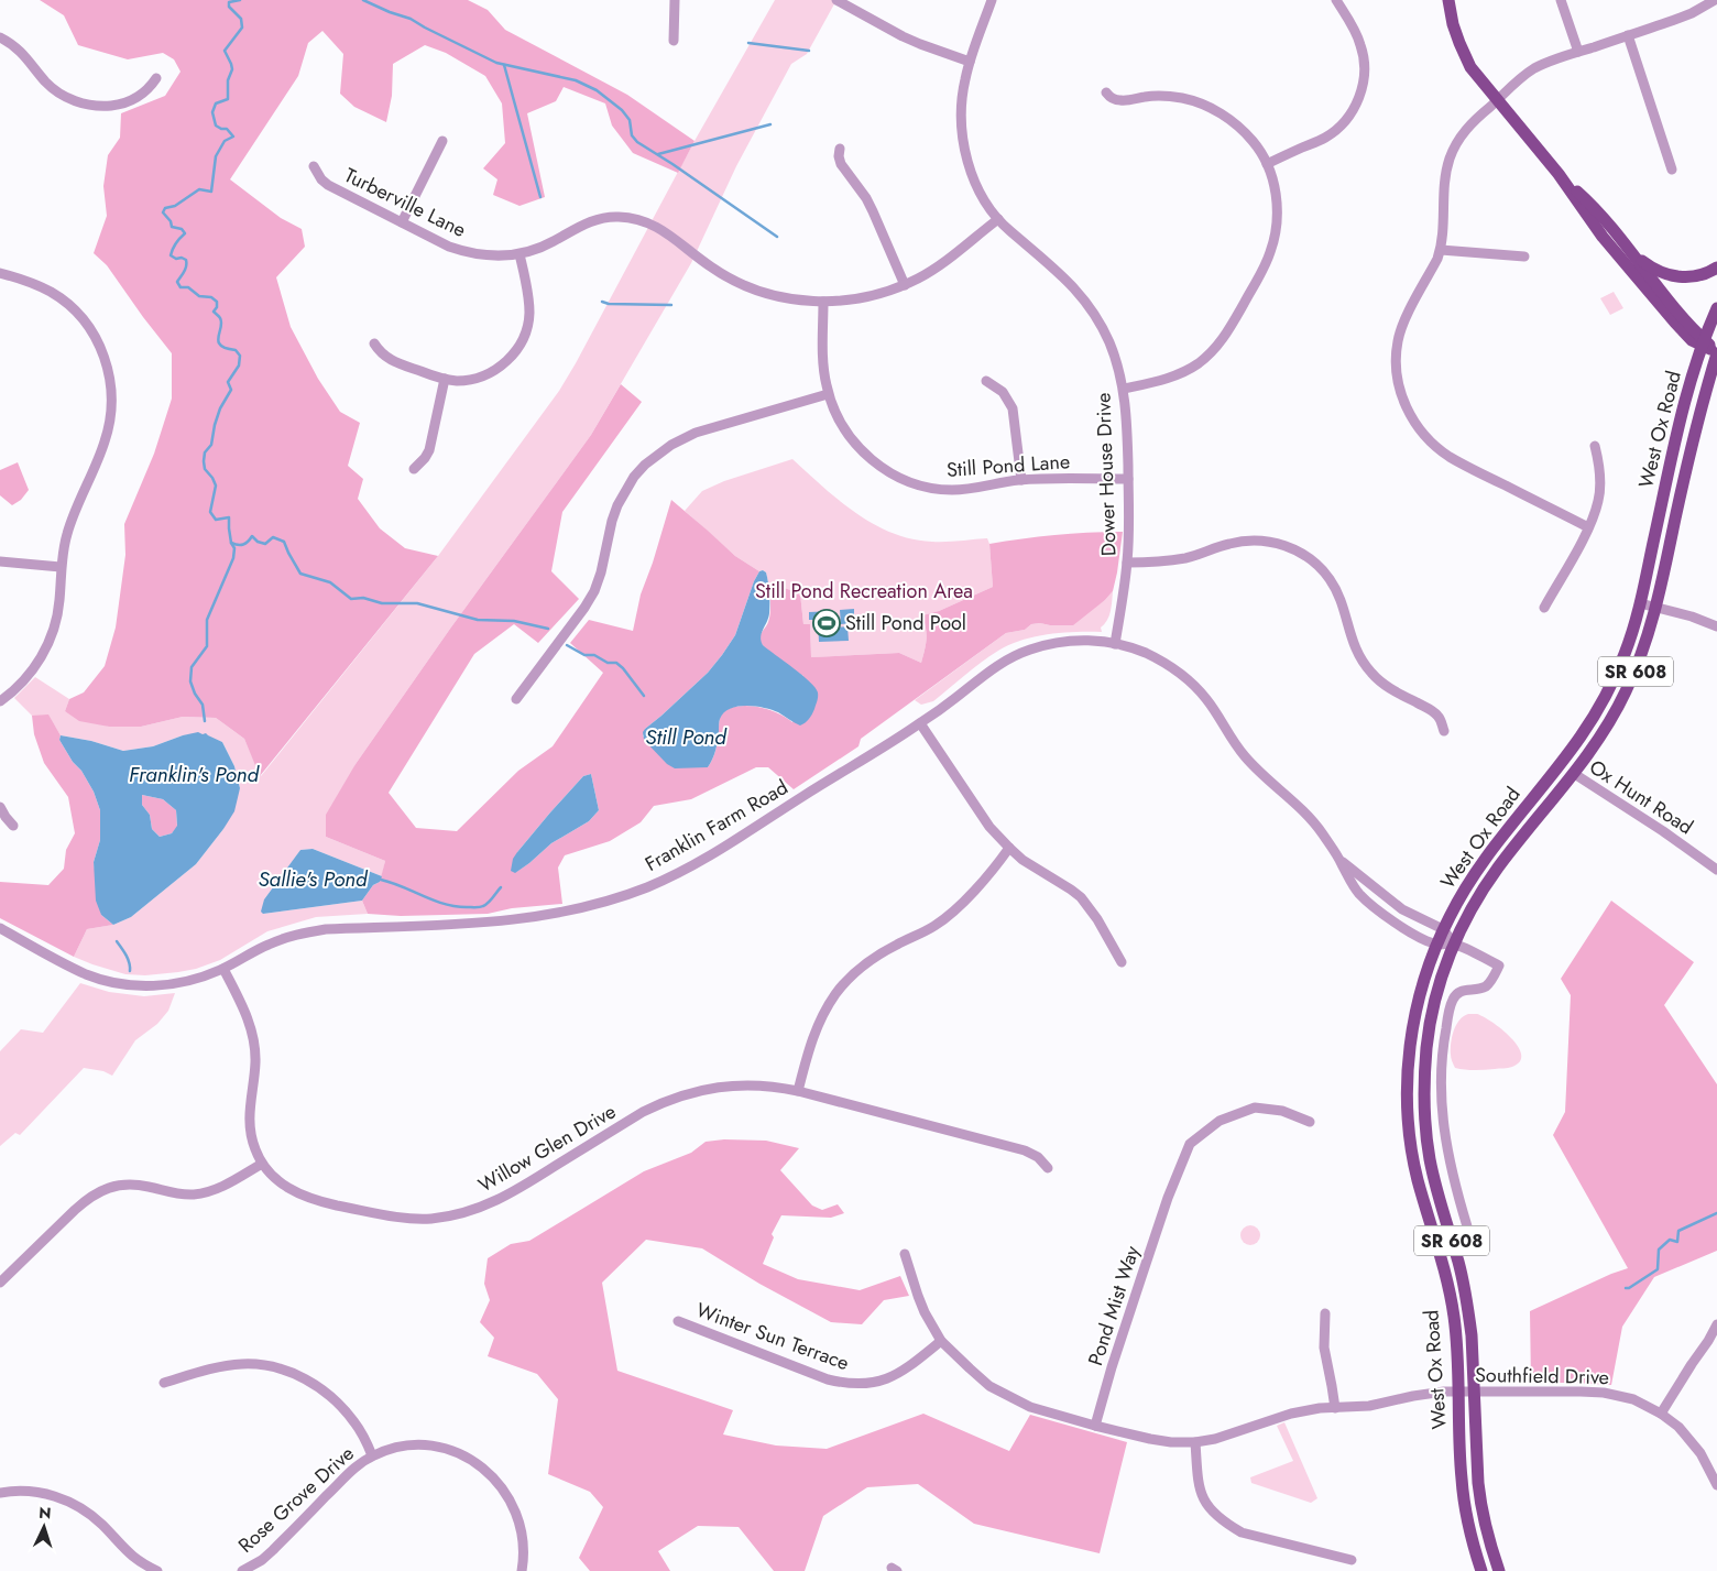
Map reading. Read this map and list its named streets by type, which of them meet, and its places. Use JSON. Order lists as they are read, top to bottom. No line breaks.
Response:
{"streets":{"main road":["West Ox Road","SR 608"],"street":["Turberville Lane","Still Pond Lane","Dower House Drive","Ox Hunt Road","Franklin Farm Road","Willow Glen Drive","Pond Mist Way","Winter Sun Terrace","Southfield Drive","Rose Grove Drive"]},"crossings":[["Turberville Lane","Still Pond Lane"],["Turberville Lane","Dower House Drive"],["West Ox Road","Ox Hunt Road"],["West Ox Road","Franklin Farm Road"],["West Ox Road","Southfield Drive"],["Still Pond Lane","Dower House Drive"],["Dower House Drive","Franklin Farm Road"],["Franklin Farm Road","Willow Glen Drive"],["Pond Mist Way","Southfield Drive"],["Winter Sun Terrace","Southfield Drive"]],"water":["Still Pond","Franklin's Pond","Sallie's Pond"],"parks":["Still Pond Recreation Area"],"places":{"sports":["Still Pond Pool"]},"north":"top"}
